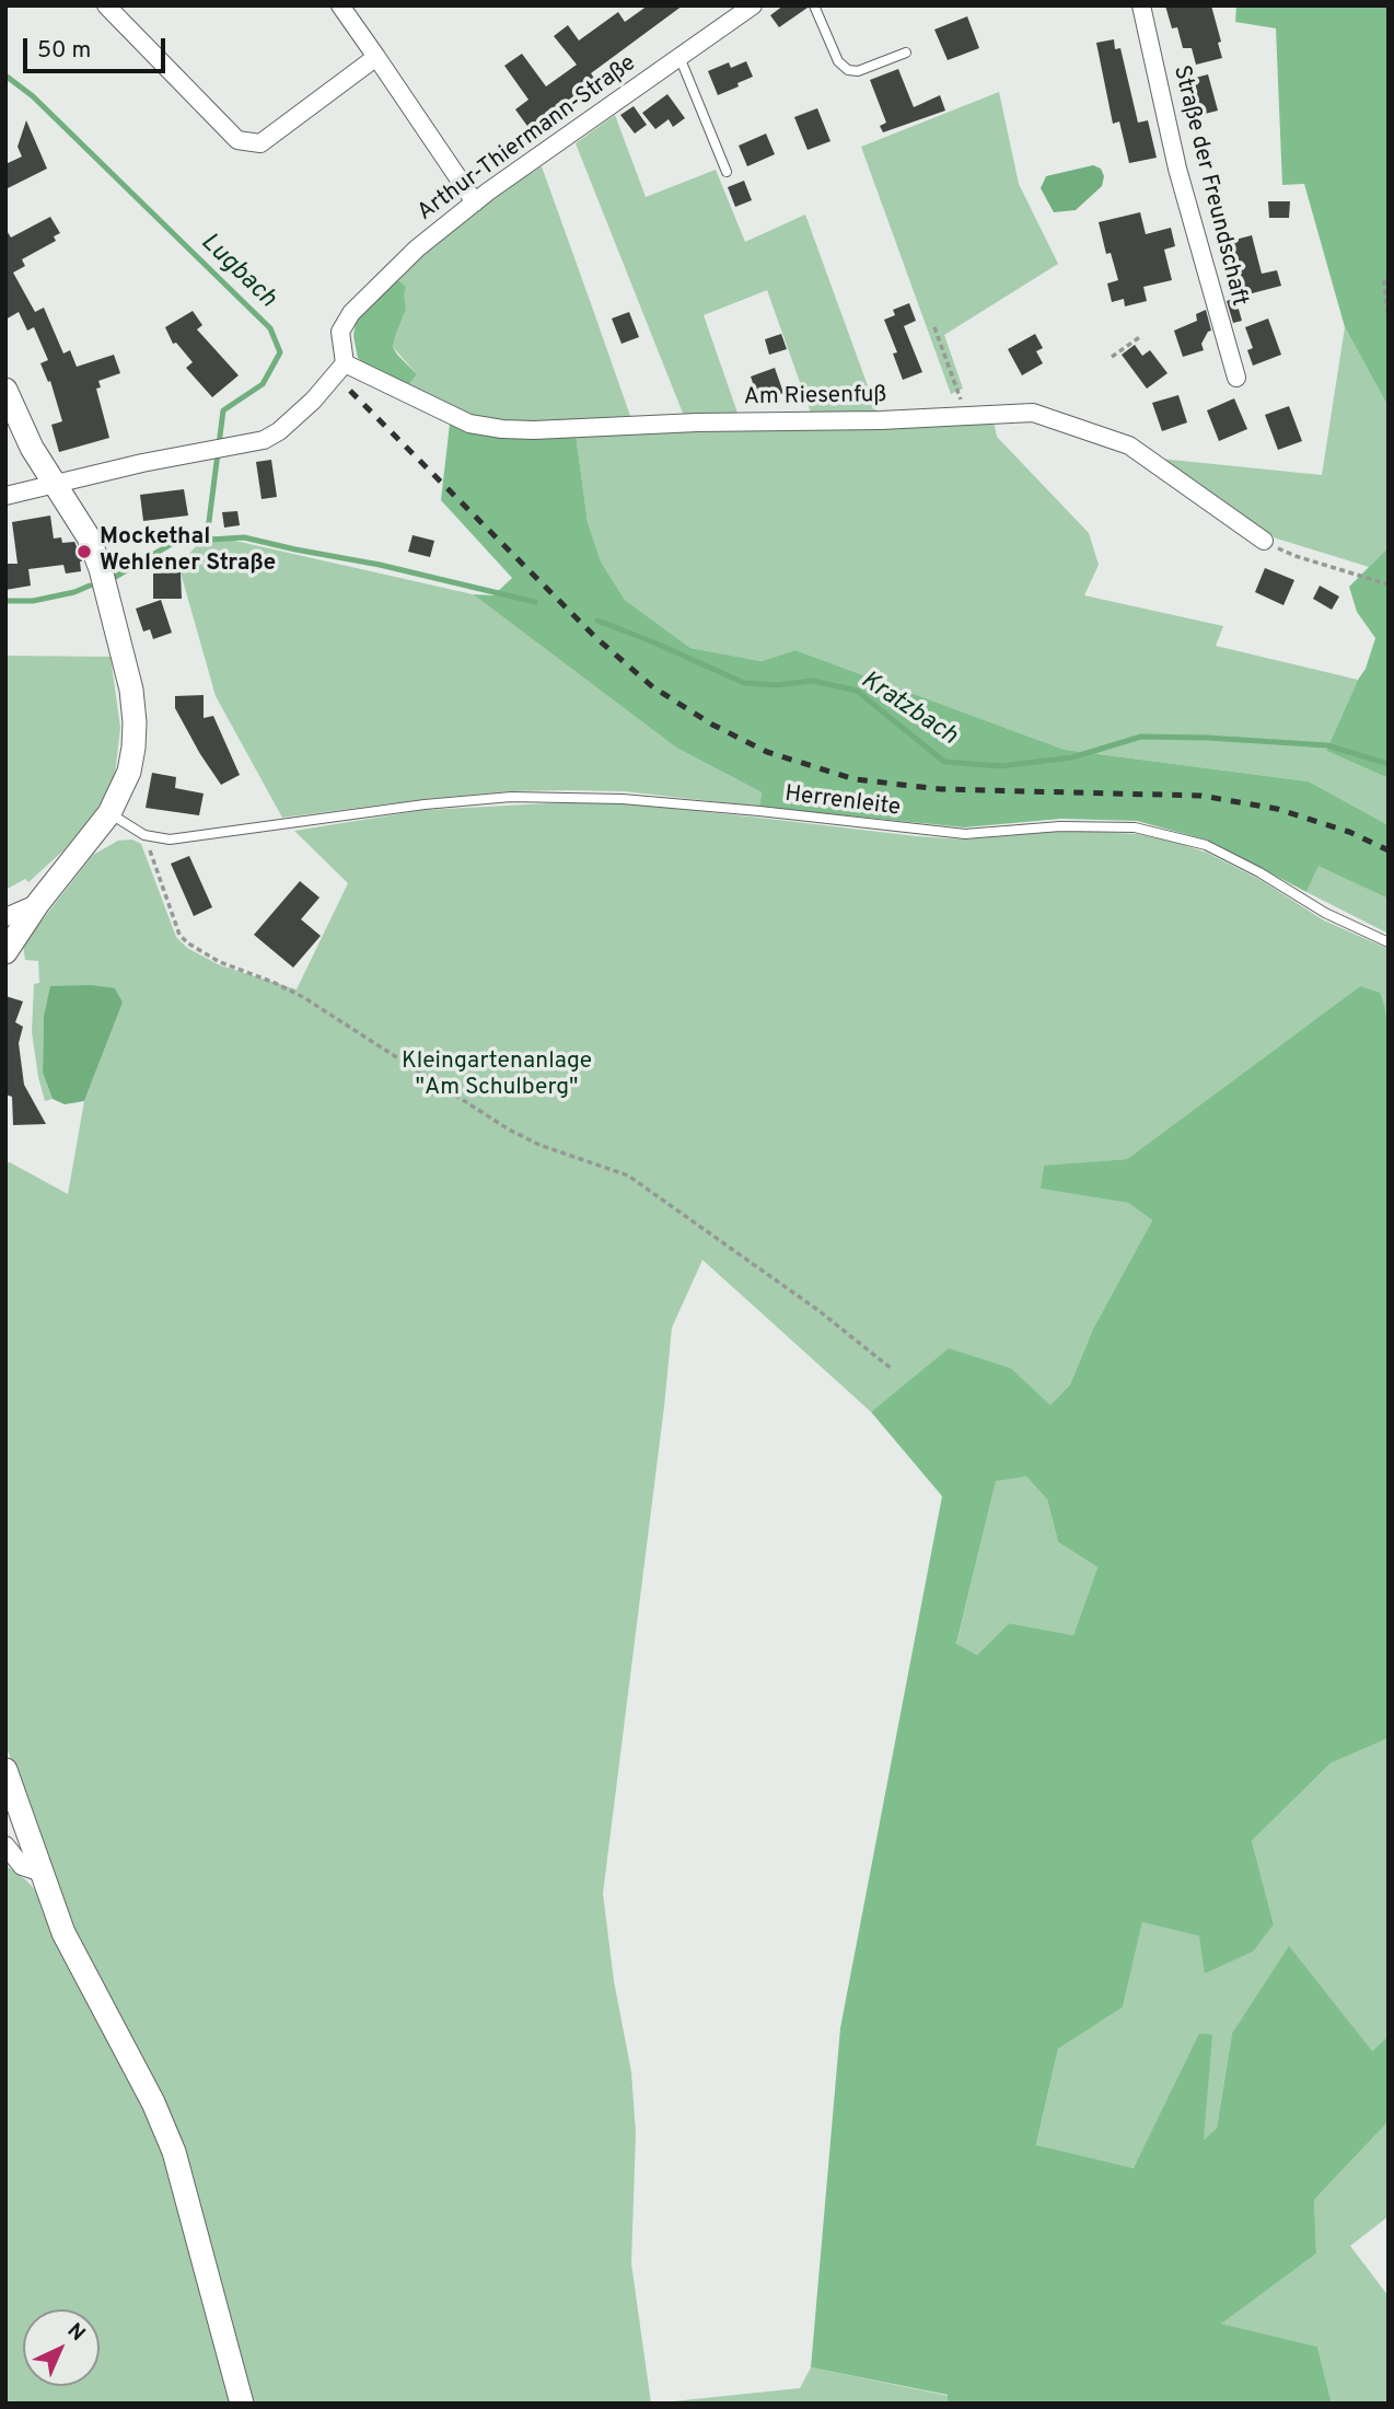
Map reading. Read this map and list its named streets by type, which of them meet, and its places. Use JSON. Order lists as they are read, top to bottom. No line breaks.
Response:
{"streets":{"street":["Arthur-Thiermann-Straße","Straße der Freundschaft","Am Riesenfuß"],"lane":["Herrenleite"]},"crossings":[["Arthur-Thiermann-Straße","Am Riesenfuß"]],"water":["Lugbach","Kratzbach"],"parks":["Kleingartenanlage \"Am Schulberg\""],"places":["Mockethal Wehlener Straße"],"scale_bar":"50 m","north":"top right"}
